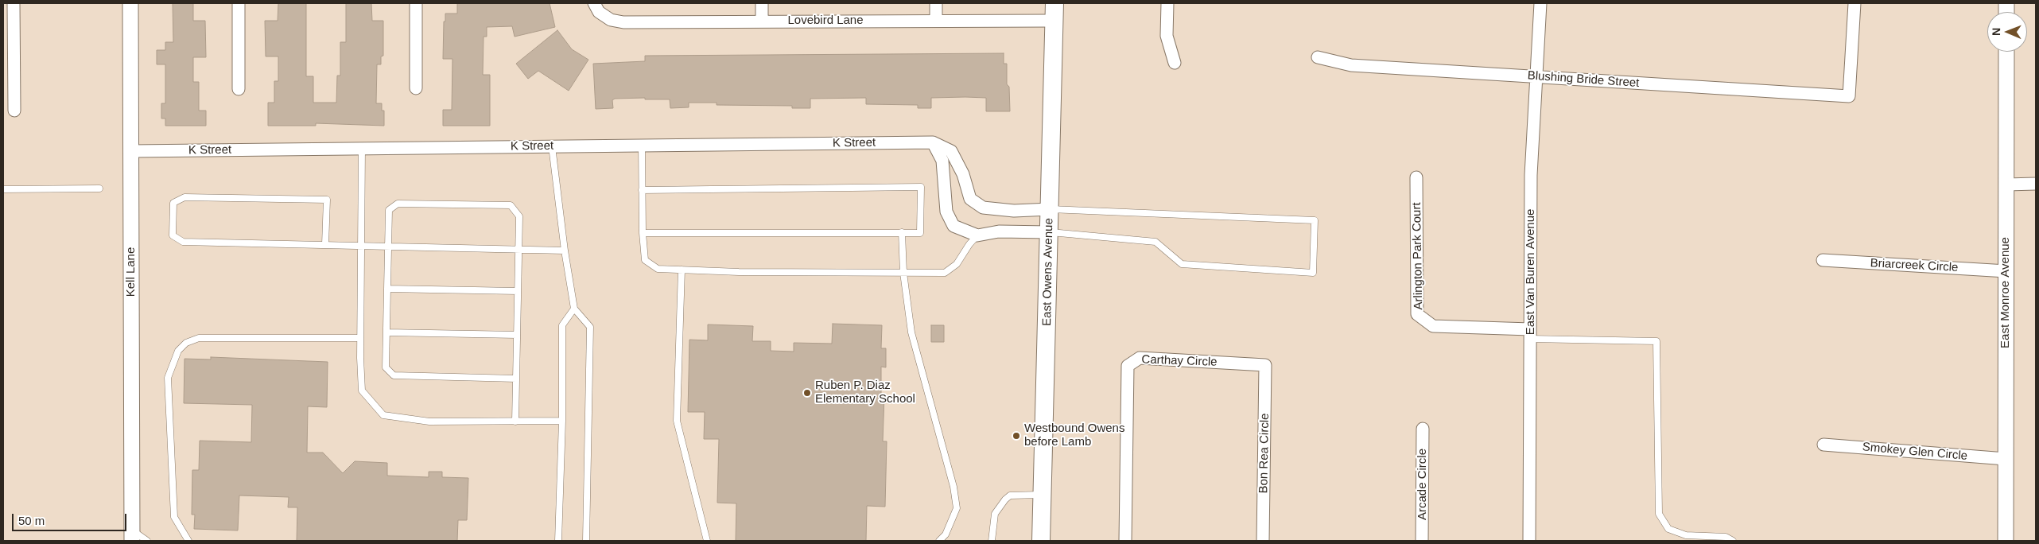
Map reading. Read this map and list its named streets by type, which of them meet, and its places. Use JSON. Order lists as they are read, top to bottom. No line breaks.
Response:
{"streets":{"main road":["East Owens Avenue"],"street":["Lovebird Lane","Blushing Bride Street","K Street","Arlington Park Court","Briarcreek Circle","Kell Lane","East Van Buren Avenue","East Monroe Avenue","Carthay Circle","Smokey Glen Circle","Bon Rea Circle","Arcade Circle"]},"crossings":[["Lovebird Lane","East Owens Avenue"],["Blushing Bride Street","East Van Buren Avenue"],["K Street","Kell Lane"],["K Street","East Owens Avenue"],["Arlington Park Court","East Van Buren Avenue"],["Briarcreek Circle","East Monroe Avenue"],["East Monroe Avenue","Smokey Glen Circle"],["Carthay Circle","Bon Rea Circle"]],"places":["Ruben P. Diaz Elementary School","Westbound Owens before Lamb"],"scale_bar":"50 m","north":"left"}
